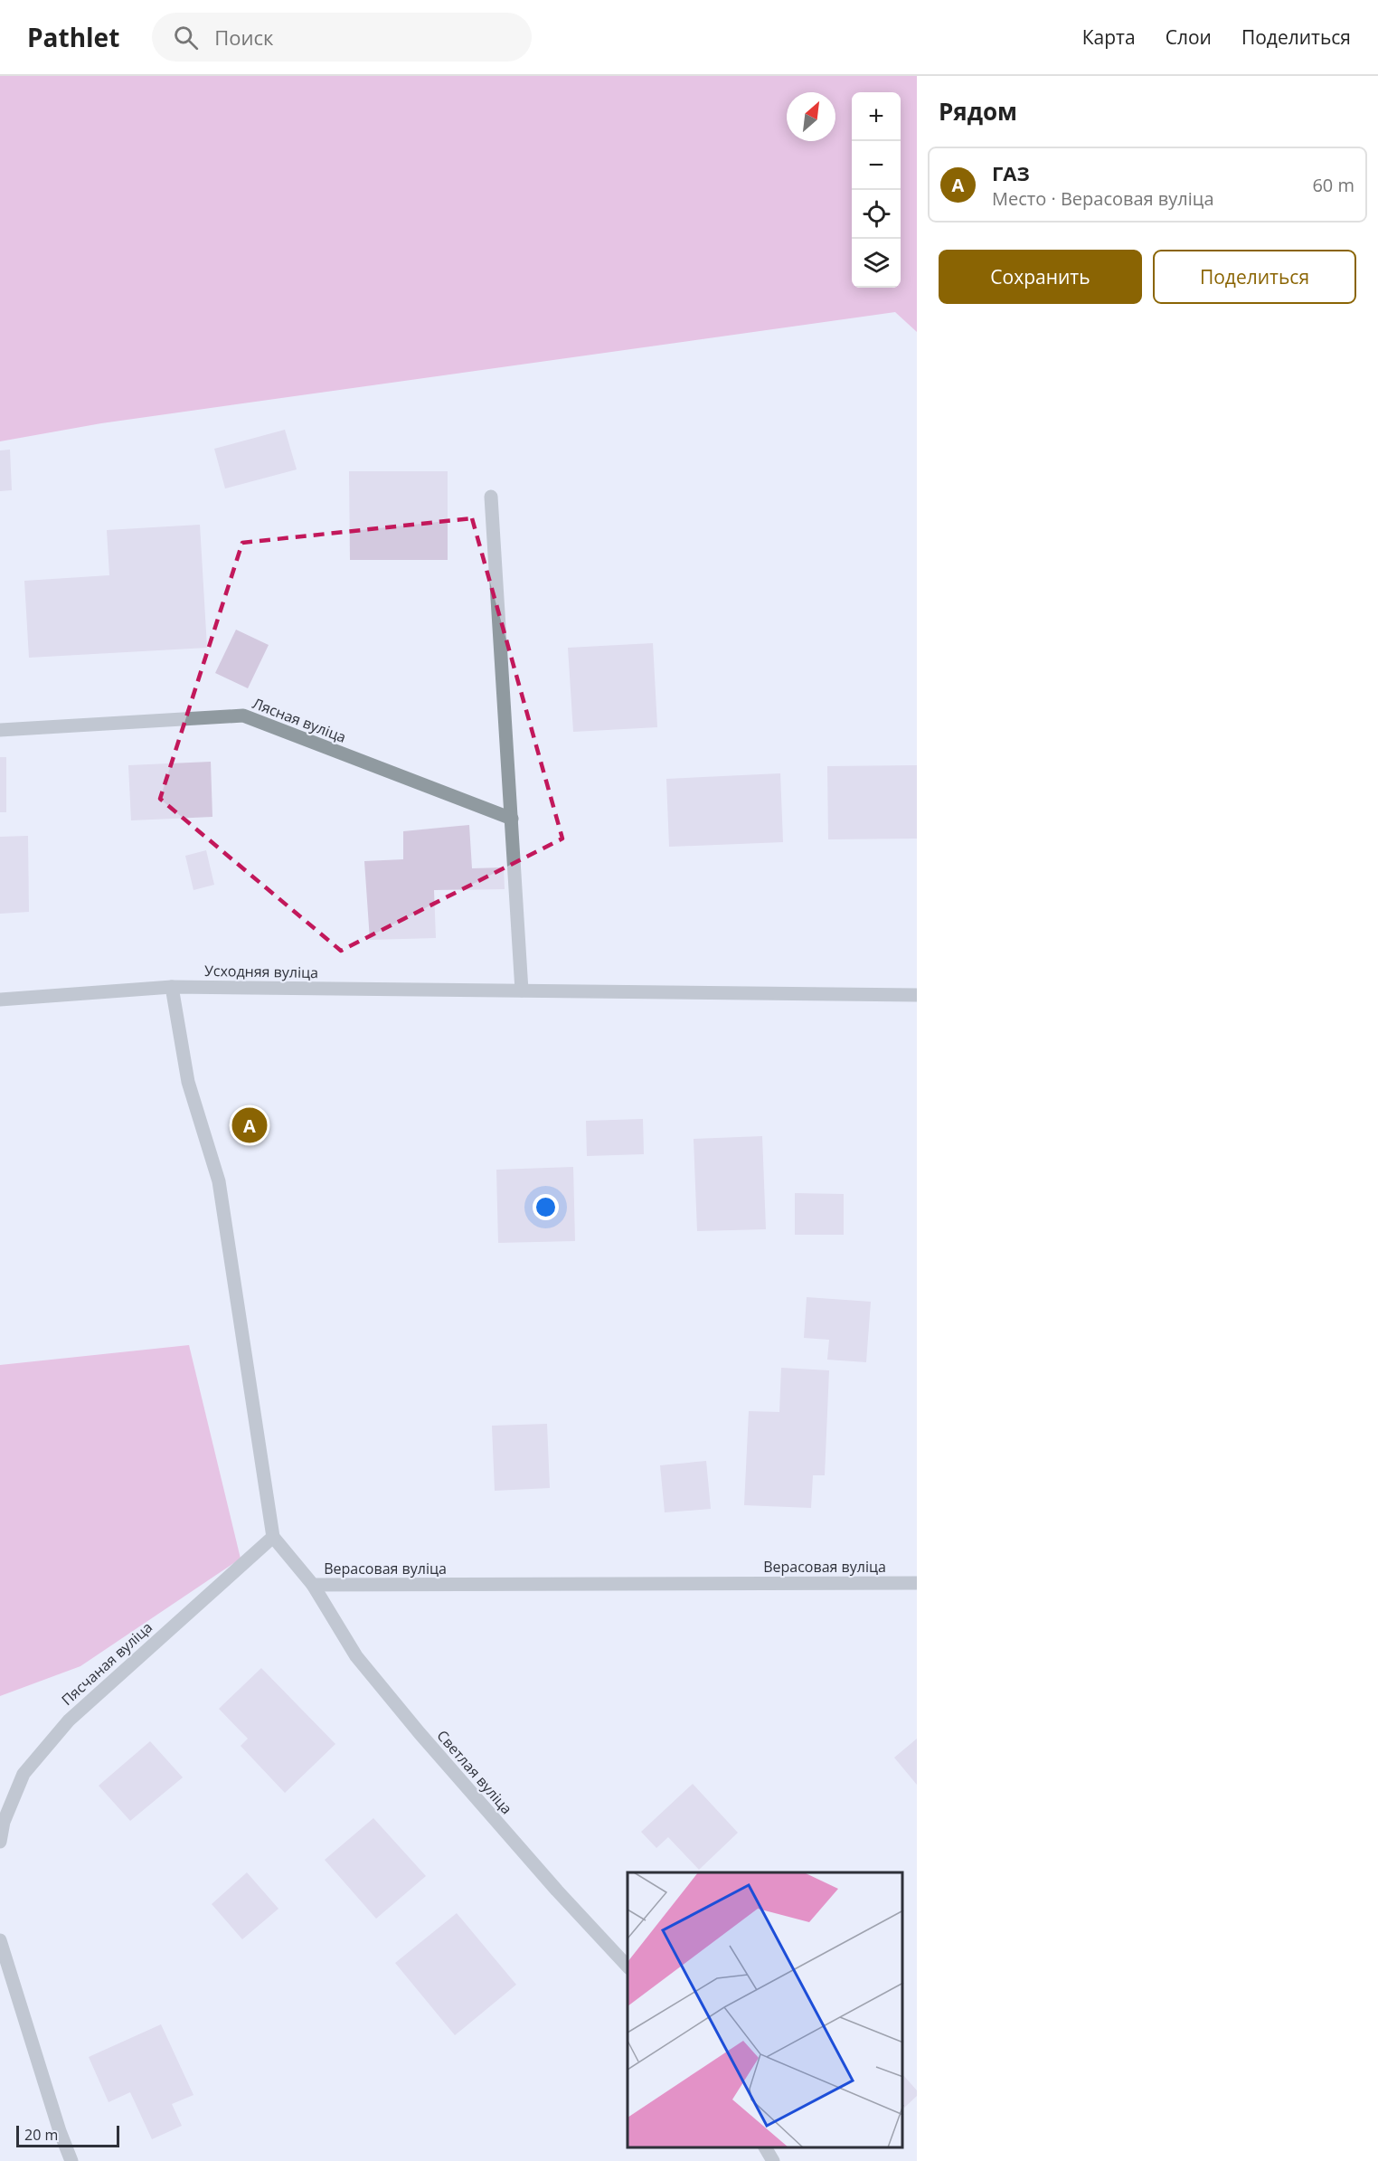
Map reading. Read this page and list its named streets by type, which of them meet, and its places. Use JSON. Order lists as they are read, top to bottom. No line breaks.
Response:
{"streets":{"street":["Лясная вуліца","Усходняя вуліца","Верасовая вуліца","Пясчаная вуліца","Светлая вуліца"]},"crossings":[["Верасовая вуліца","Пясчаная вуліца"],["Верасовая вуліца","Светлая вуліца"]],"scale_bar":"20 m","north":"top right","page":{"header":"Pathlet","search":"Поиск","nav":["Карта","Слои","Поделиться"],"heading":"Рядом","map_buttons":["+","−"],"list":[{"mark":"A","name":"ГАЗ","note":"Место · Верасовая вуліца","value":"60 m"}],"buttons":["Сохранить","Поделиться"],"pins":"A","scale":"20 m"}}
